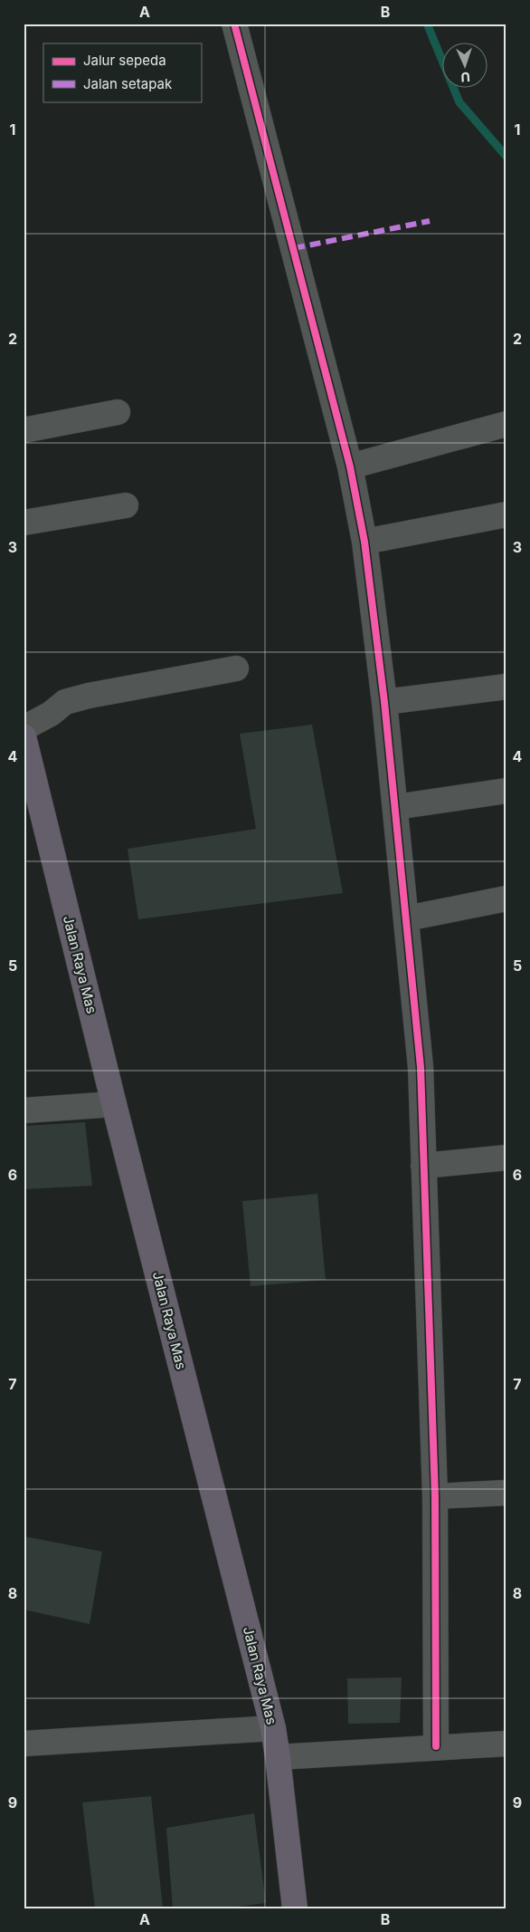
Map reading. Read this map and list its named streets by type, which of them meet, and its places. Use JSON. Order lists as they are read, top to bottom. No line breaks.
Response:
{"streets":{"highway":["Jalan Raya Mas"]},"legend":["Jalur sepeda","Jalan setapak"],"north":"bottom","grid":{"columns":["A","B"],"rows":["1","2","3","4","5","6","7","8","9"]}}
